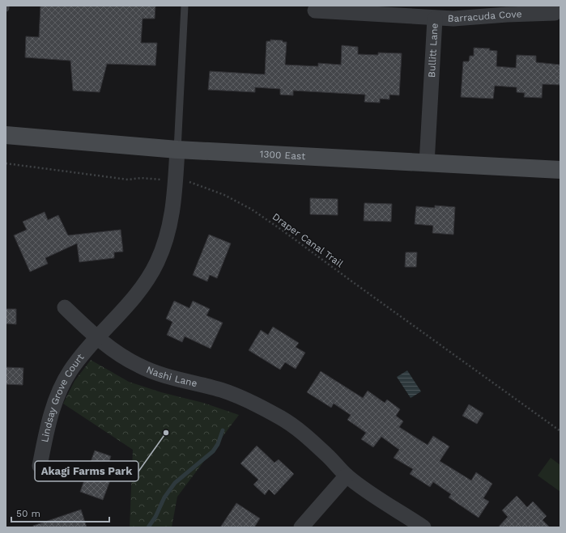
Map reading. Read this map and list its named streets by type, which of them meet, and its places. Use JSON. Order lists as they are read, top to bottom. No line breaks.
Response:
{"streets":{"main road":["1300 East"],"street":["Barracuda Cove","Bullitt Lane","Nashi Lane","Lindsay Grove Court"],"path":["Draper Canal Trail"]},"crossings":[["Barracuda Cove","Bullitt Lane"],["Bullitt Lane","1300 East"],["Nashi Lane","Lindsay Grove Court"]],"places":["Akagi Farms Park"],"scale_bar":"50 m"}
